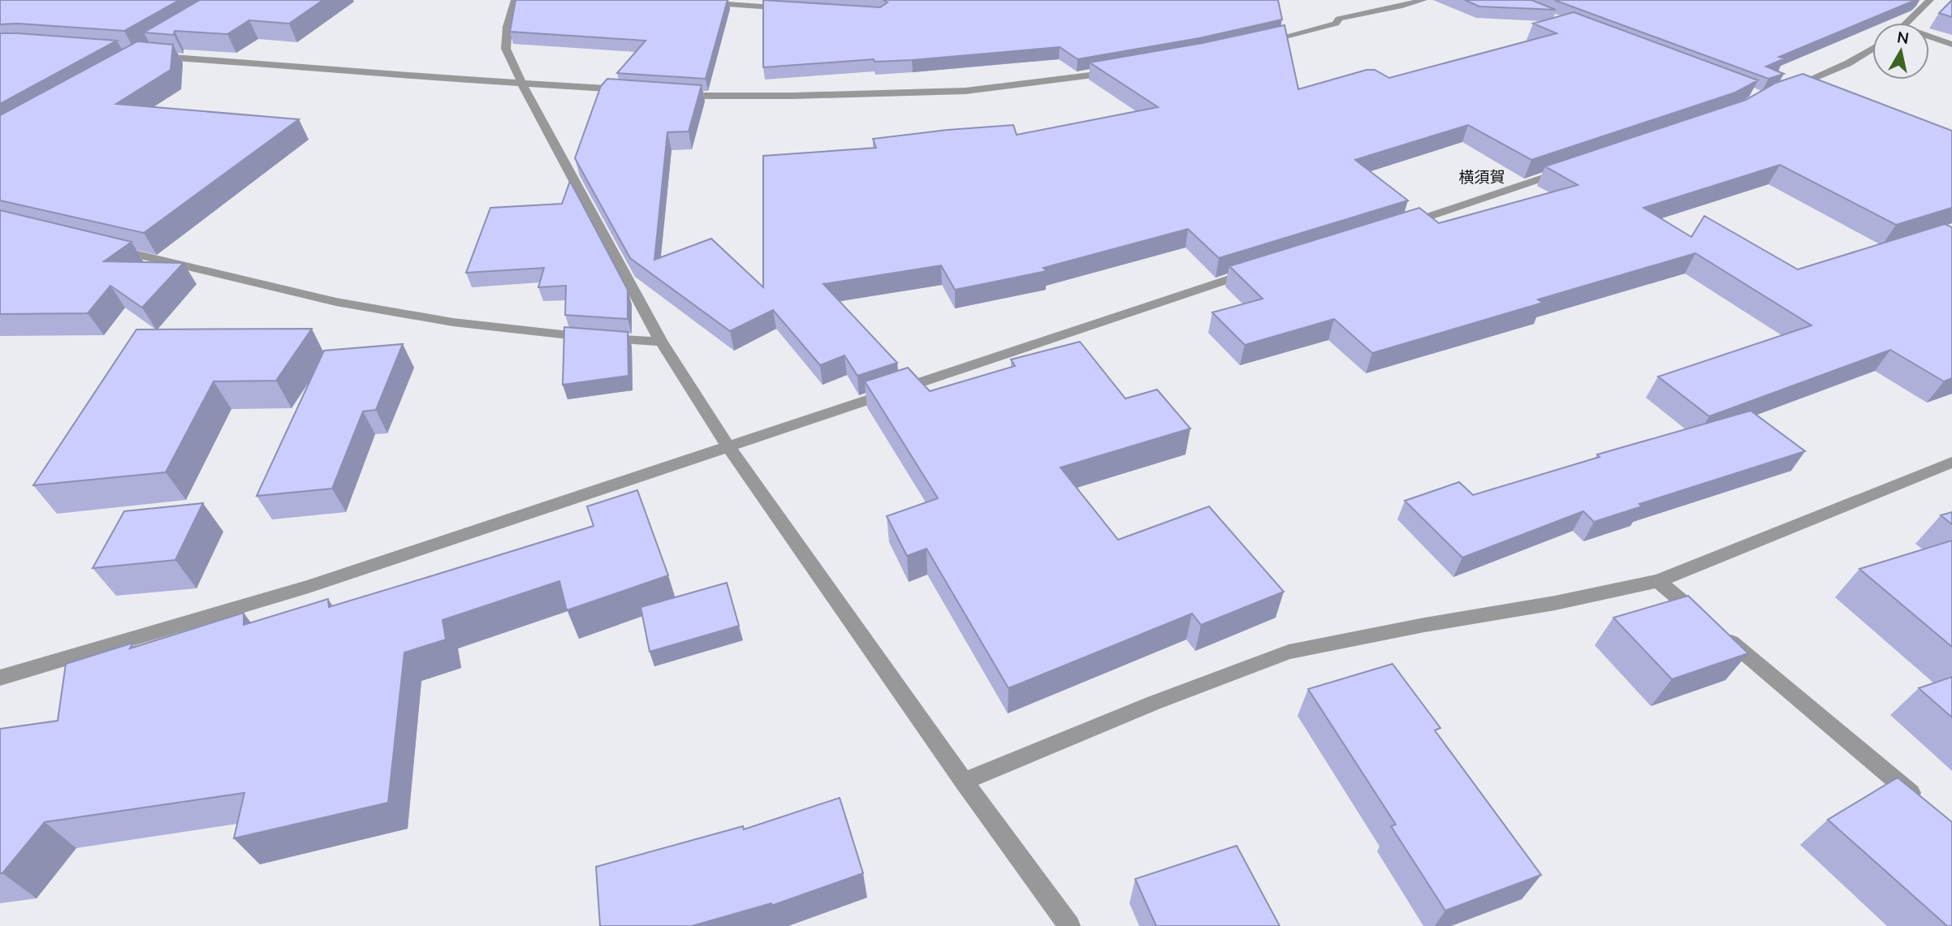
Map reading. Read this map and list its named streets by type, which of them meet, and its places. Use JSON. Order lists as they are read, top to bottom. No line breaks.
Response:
{"districts":["横須賀"],"north":"top"}
